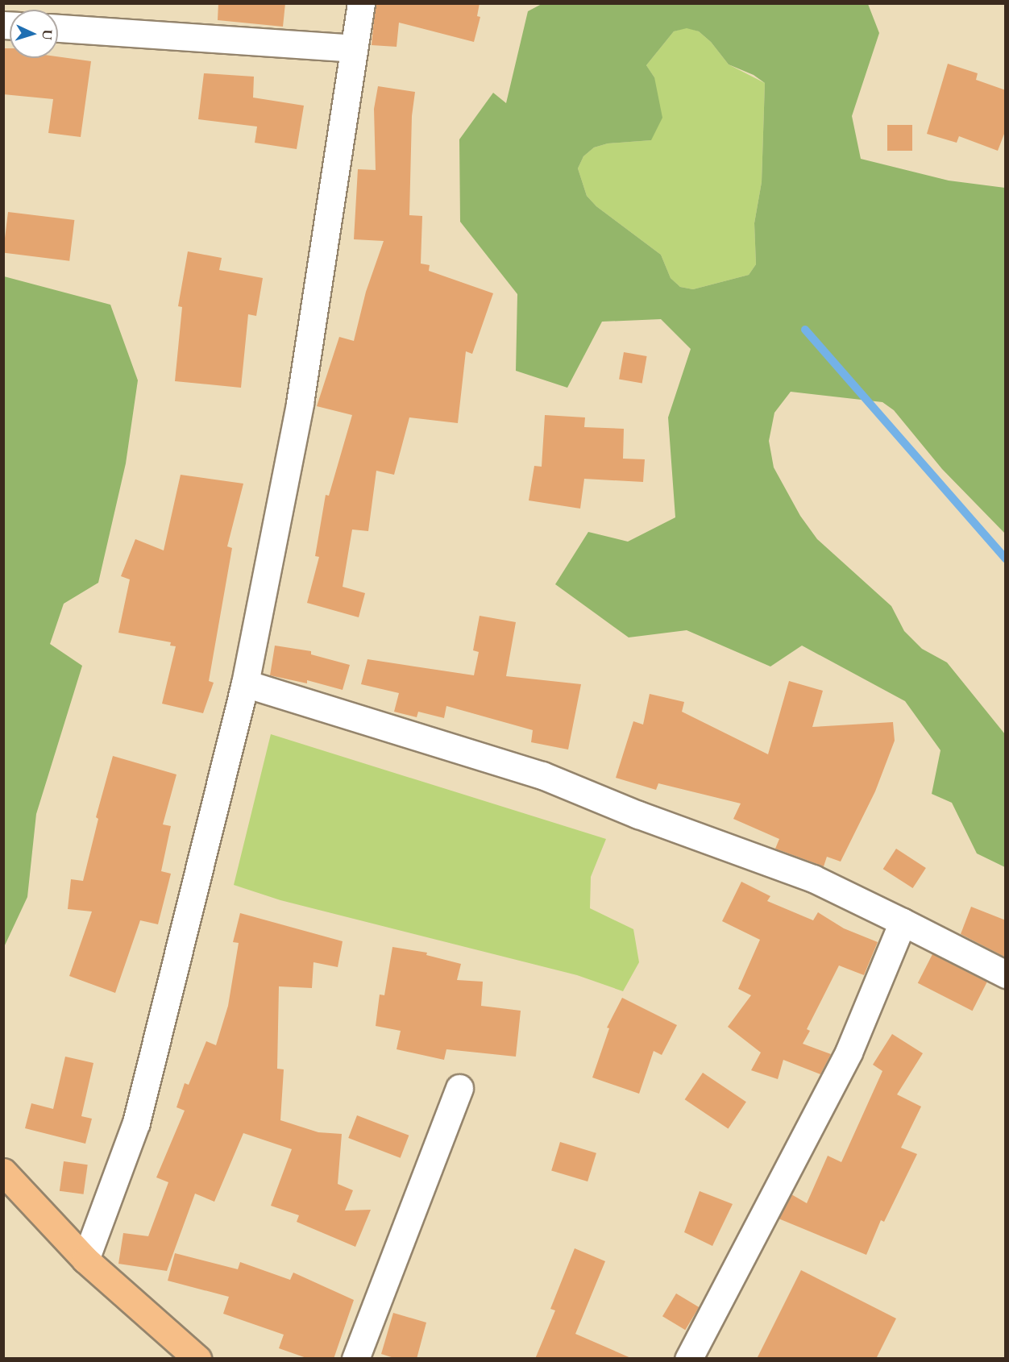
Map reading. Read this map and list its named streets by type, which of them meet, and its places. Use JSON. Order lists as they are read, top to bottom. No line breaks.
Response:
{"north":"right"}
